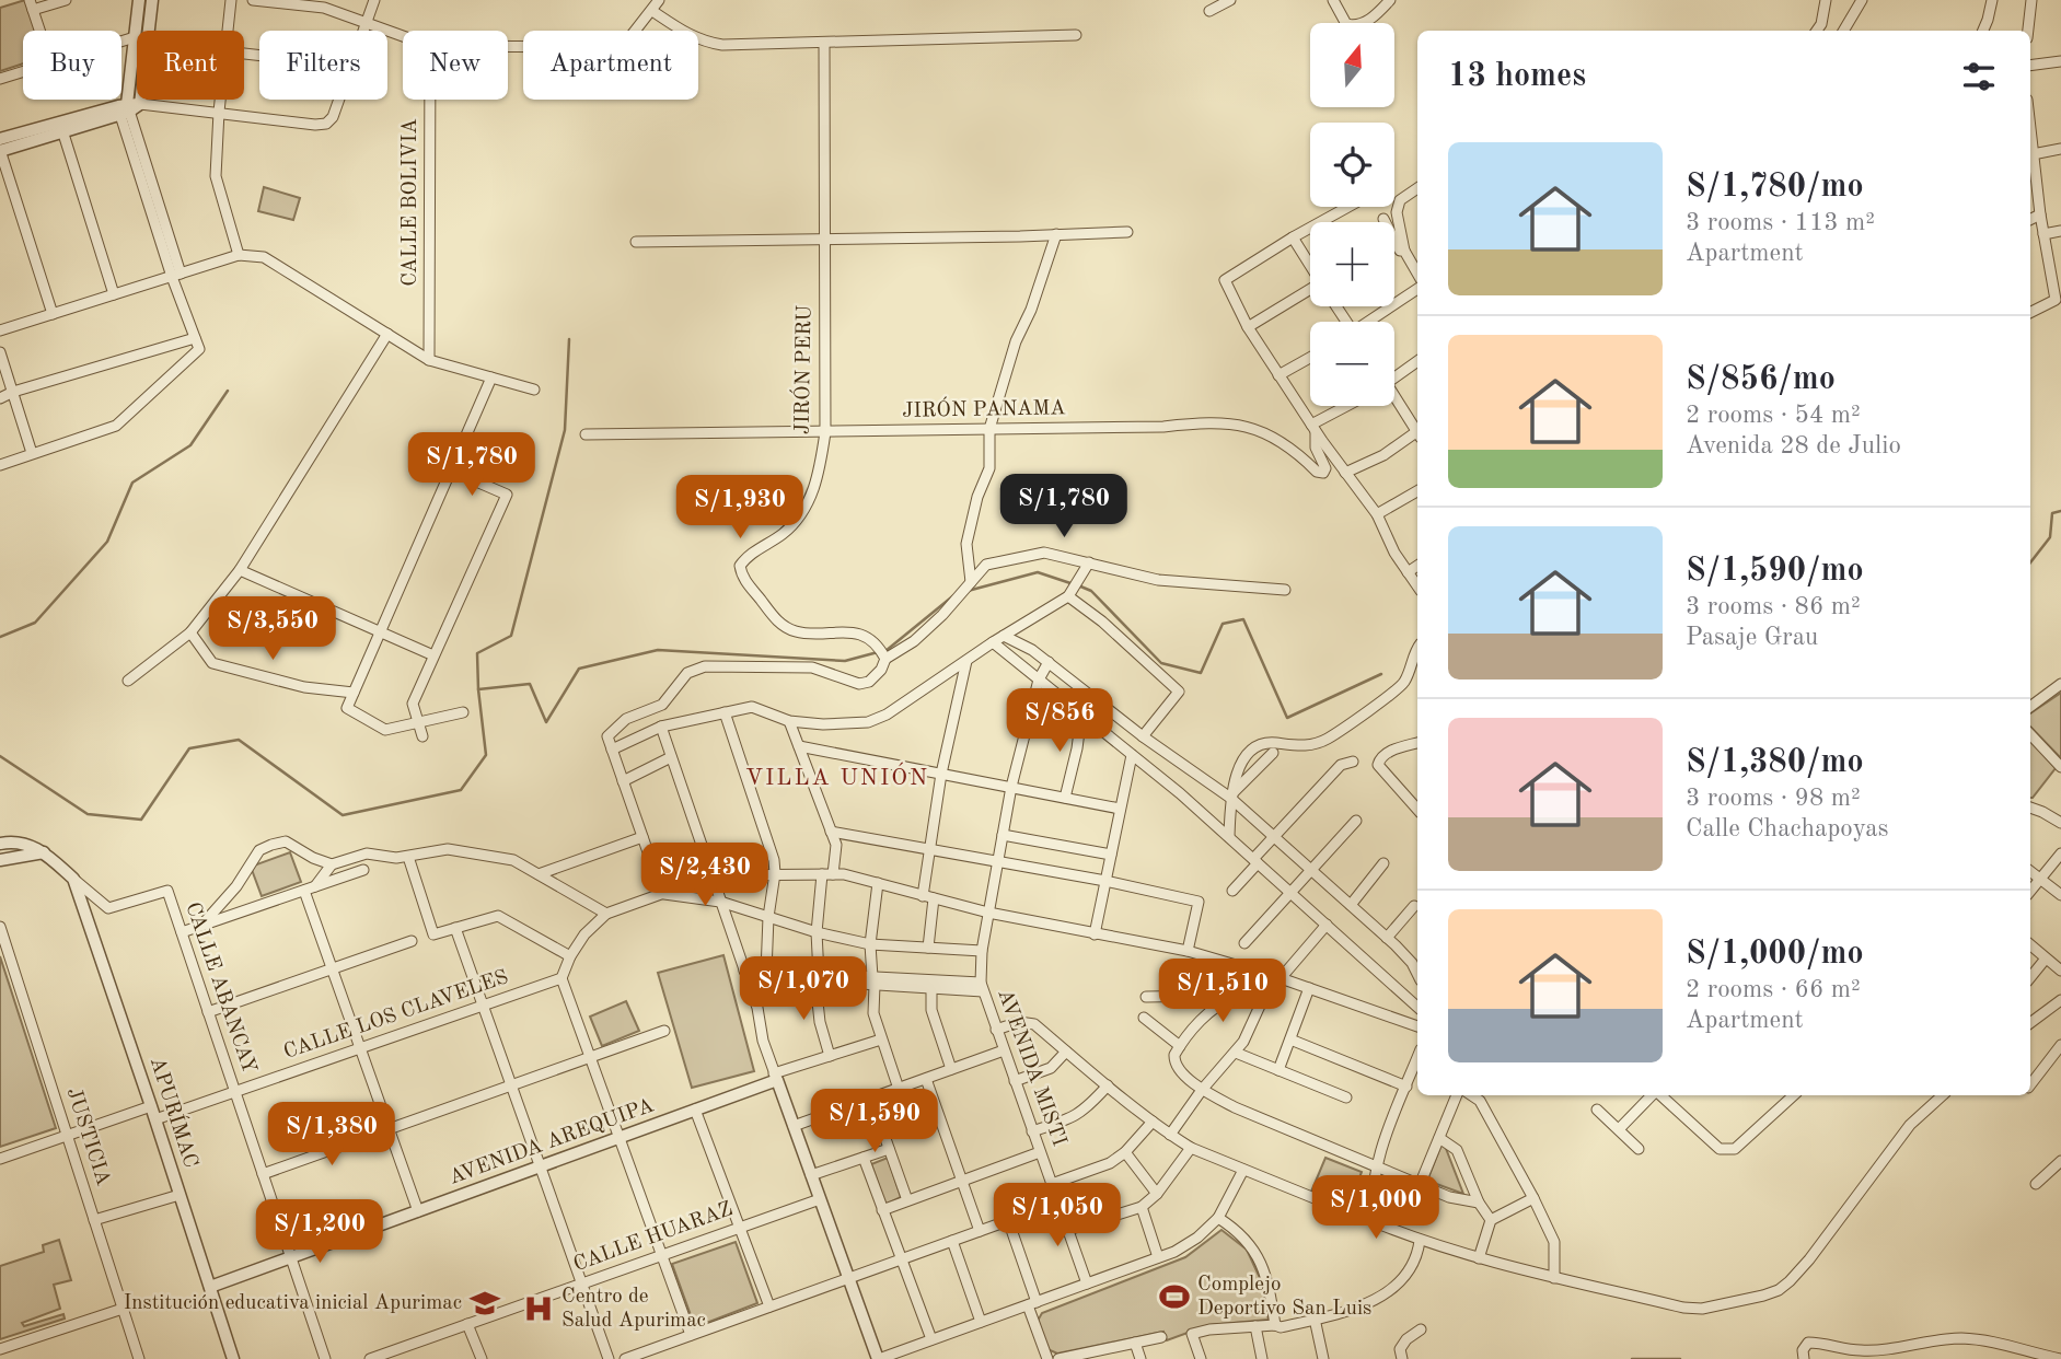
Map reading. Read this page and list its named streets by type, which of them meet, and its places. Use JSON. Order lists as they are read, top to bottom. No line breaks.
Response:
{"streets":{"street":["CALLE BOLIVIA","JIRÓN PERU","JIRÓN PANAMA","CALLE ABANCAY","CALLE LOS CLAVELES","AVENIDA MISTI","APURÍMAC","JUSTICIA","AVENIDA AREQUIPA","CALLE HUARAZ"]},"crossings":[["JIRÓN PERU","JIRÓN PANAMA"],["CALLE ABANCAY","CALLE LOS CLAVELES"],["CALLE ABANCAY","AVENIDA AREQUIPA"],["CALLE LOS CLAVELES","APURÍMAC"],["CALLE LOS CLAVELES","JUSTICIA"],["APURÍMAC","AVENIDA AREQUIPA"]],"districts":["VILLA UNIÓN"],"places":{"sports":["Complejo Deportivo San Luis"],"school or university":["Institución educativa inicial Apurimac"],"hospital":["Centro de Salud Apurimac"]},"north":"top","page":{"map_buttons":["+","−"],"chip":["Buy","Rent","Filters","New","Apartment"],"heading":"13 homes","list":[{"name":"S/1,780/mo","note":"3 rooms · 113 m² · Apartment"},{"name":"S/856/mo","note":"2 rooms · 54 m² · Avenida 28 de Julio"},{"name":"S/1,590/mo","note":"3 rooms · 86 m² · Pasaje Grau"},{"name":"S/1,380/mo","note":"3 rooms · 98 m² · Calle Chachapoyas"},{"name":"S/1,000/mo","note":"2 rooms · 66 m² · Apartment"}],"price":["S/1,780","S/1,780","S/1,930","S/3,550","S/856","S/2,430","S/1,070","S/1,510","S/1,590","S/1,380","S/1,000","S/1,050","S/1,200"]}}
